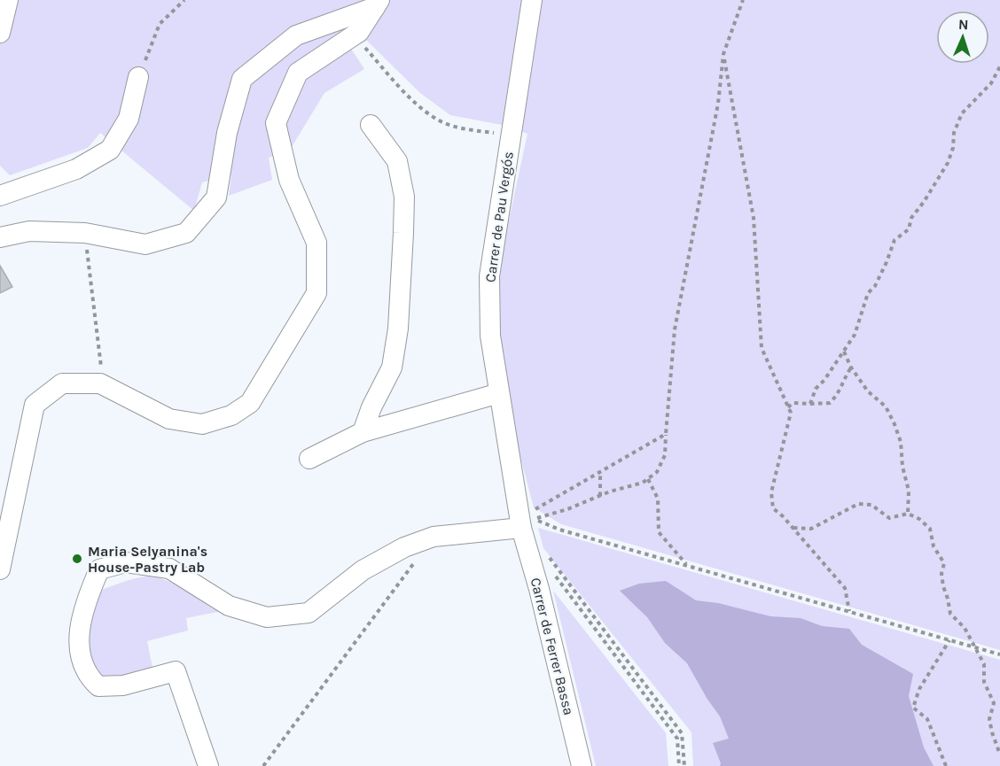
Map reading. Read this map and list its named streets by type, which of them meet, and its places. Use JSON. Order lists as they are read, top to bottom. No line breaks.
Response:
{"streets":{"street":["Carrer de Pau Vergós","Carrer de Ferrer Bassa"]},"crossings":[["Carrer de Pau Vergós","Carrer de Ferrer Bassa"]],"places":["Maria Selyanina's House-Pastry Lab"],"north":"top"}
